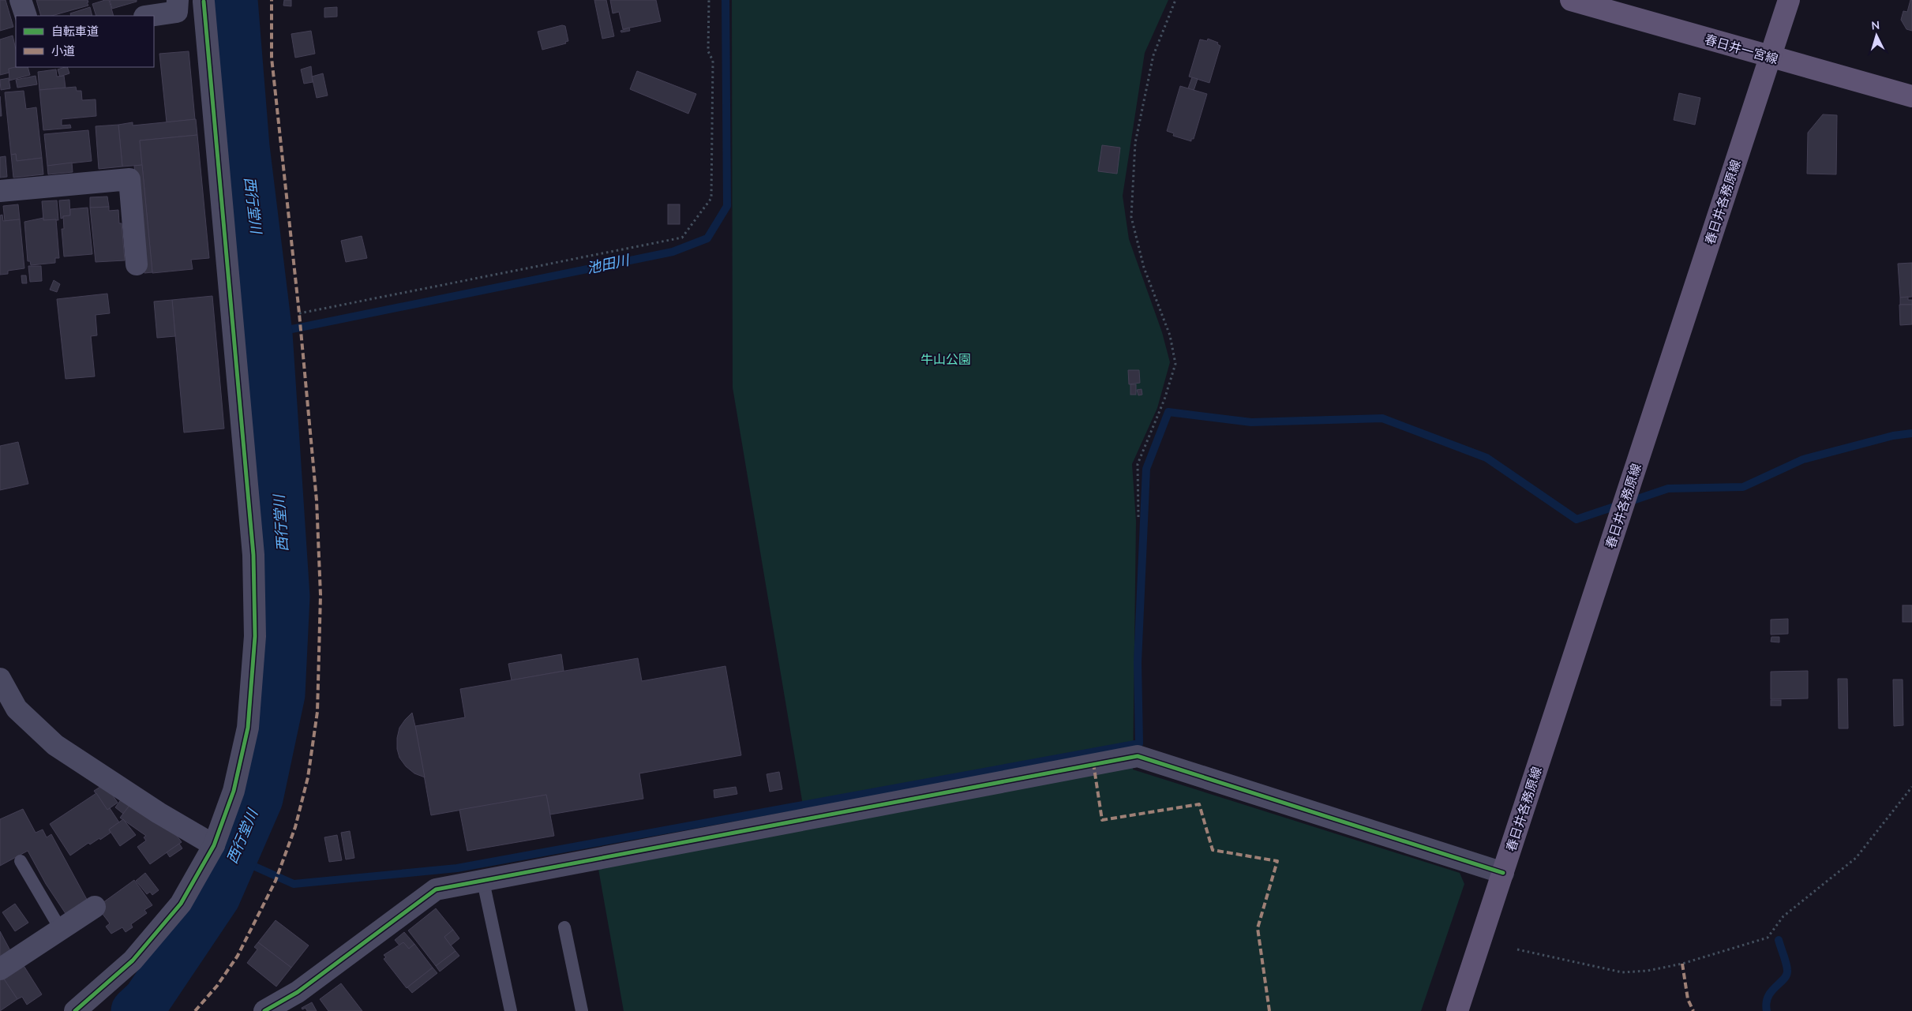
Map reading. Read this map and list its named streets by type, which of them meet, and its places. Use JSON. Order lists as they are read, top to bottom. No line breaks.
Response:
{"streets":{"main road":["春日井一宮線","春日井各務原線"]},"crossings":[["春日井一宮線","春日井各務原線"]],"water":["西行堂川","池田川"],"parks":["牛山公園"],"legend":["自転車道","小道"],"north":"top"}
